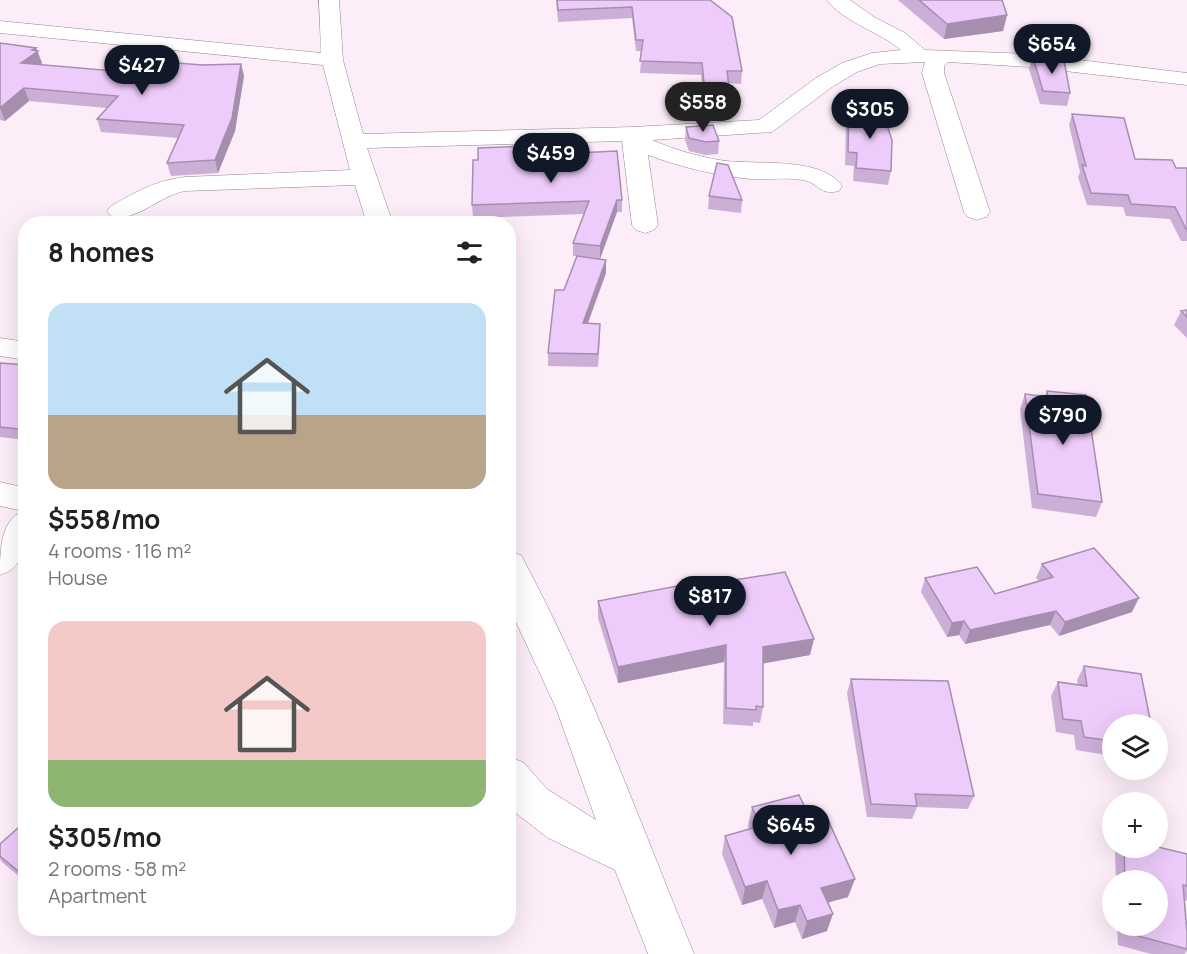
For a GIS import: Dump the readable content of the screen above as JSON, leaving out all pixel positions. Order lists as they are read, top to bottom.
{
  "page": {
    "price": [
      "$654",
      "$427",
      "$558",
      "$305",
      "$459",
      "$790",
      "$817",
      "$645"
    ],
    "heading": "8 homes",
    "list": [
      {
        "name": "$558/mo",
        "note": "4 rooms · 116 m² · House"
      },
      {
        "name": "$305/mo",
        "note": "2 rooms · 58 m² · Apartment"
      }
    ],
    "map_buttons": ["+", "−"]
  }
}
